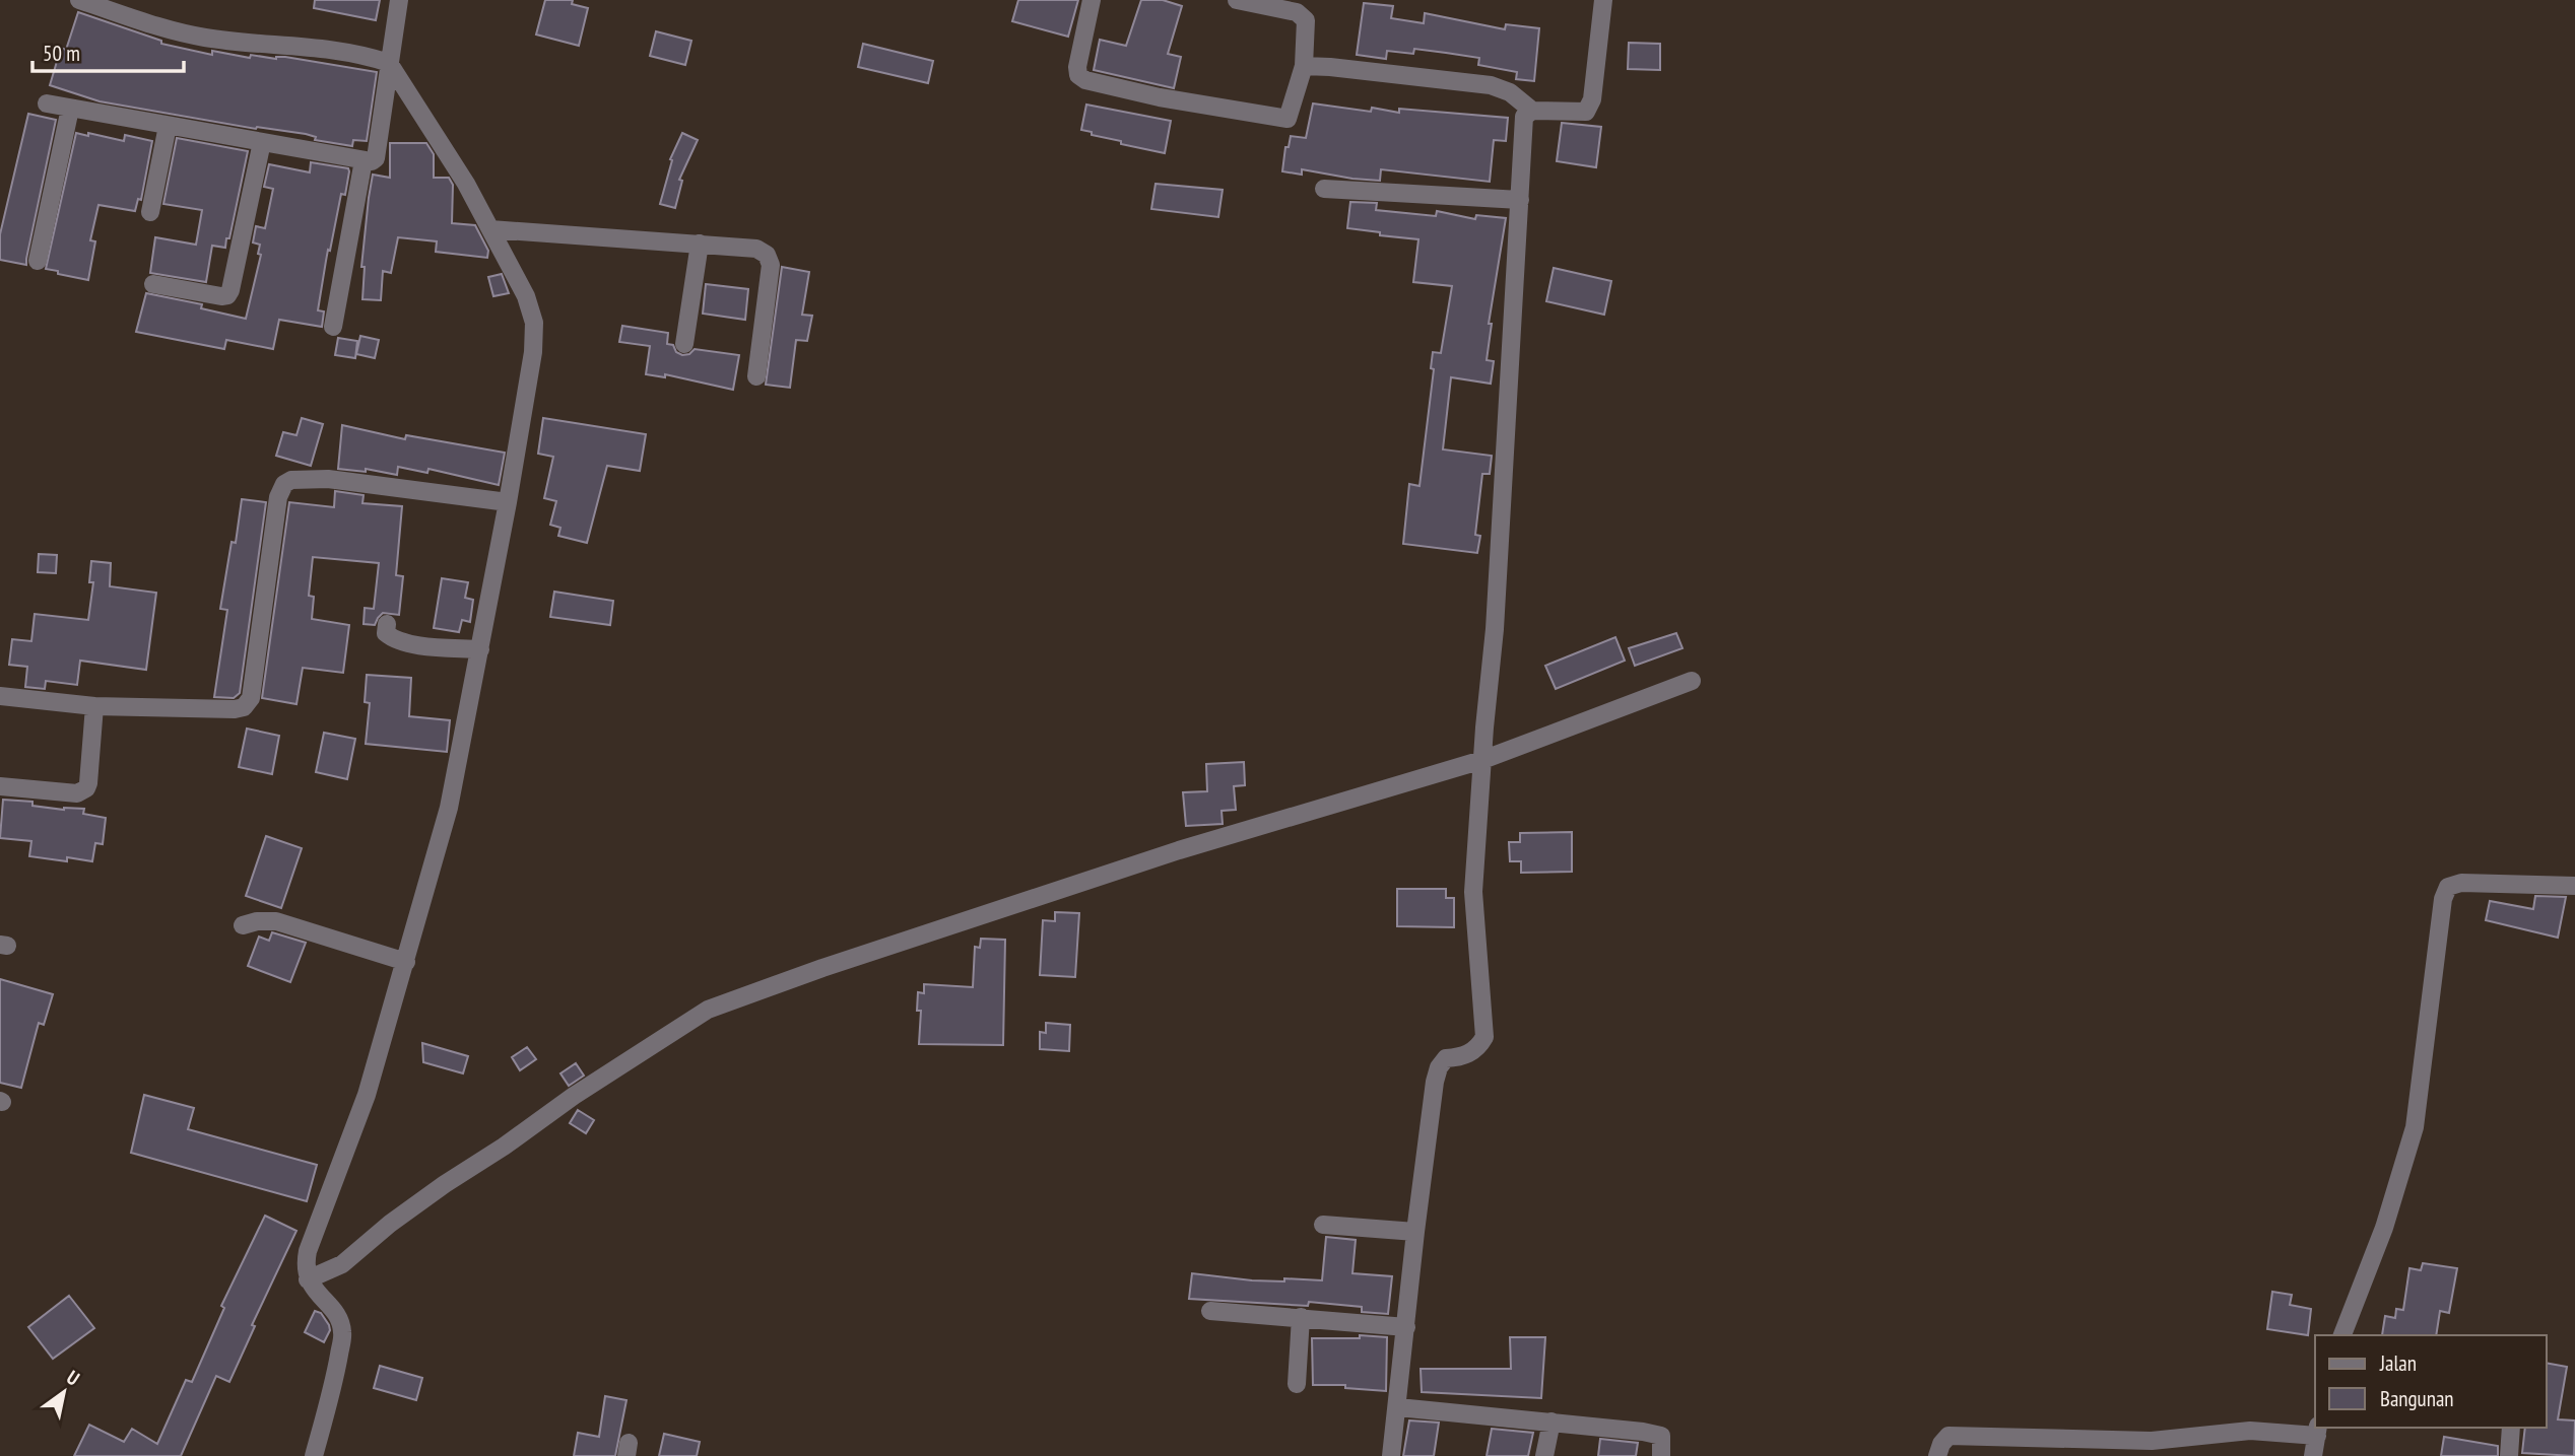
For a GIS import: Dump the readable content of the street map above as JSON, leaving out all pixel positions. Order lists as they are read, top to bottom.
{
  "legend": ["Jalan", "Bangunan"],
  "scale_bar": "50 m",
  "north": "top right"
}
